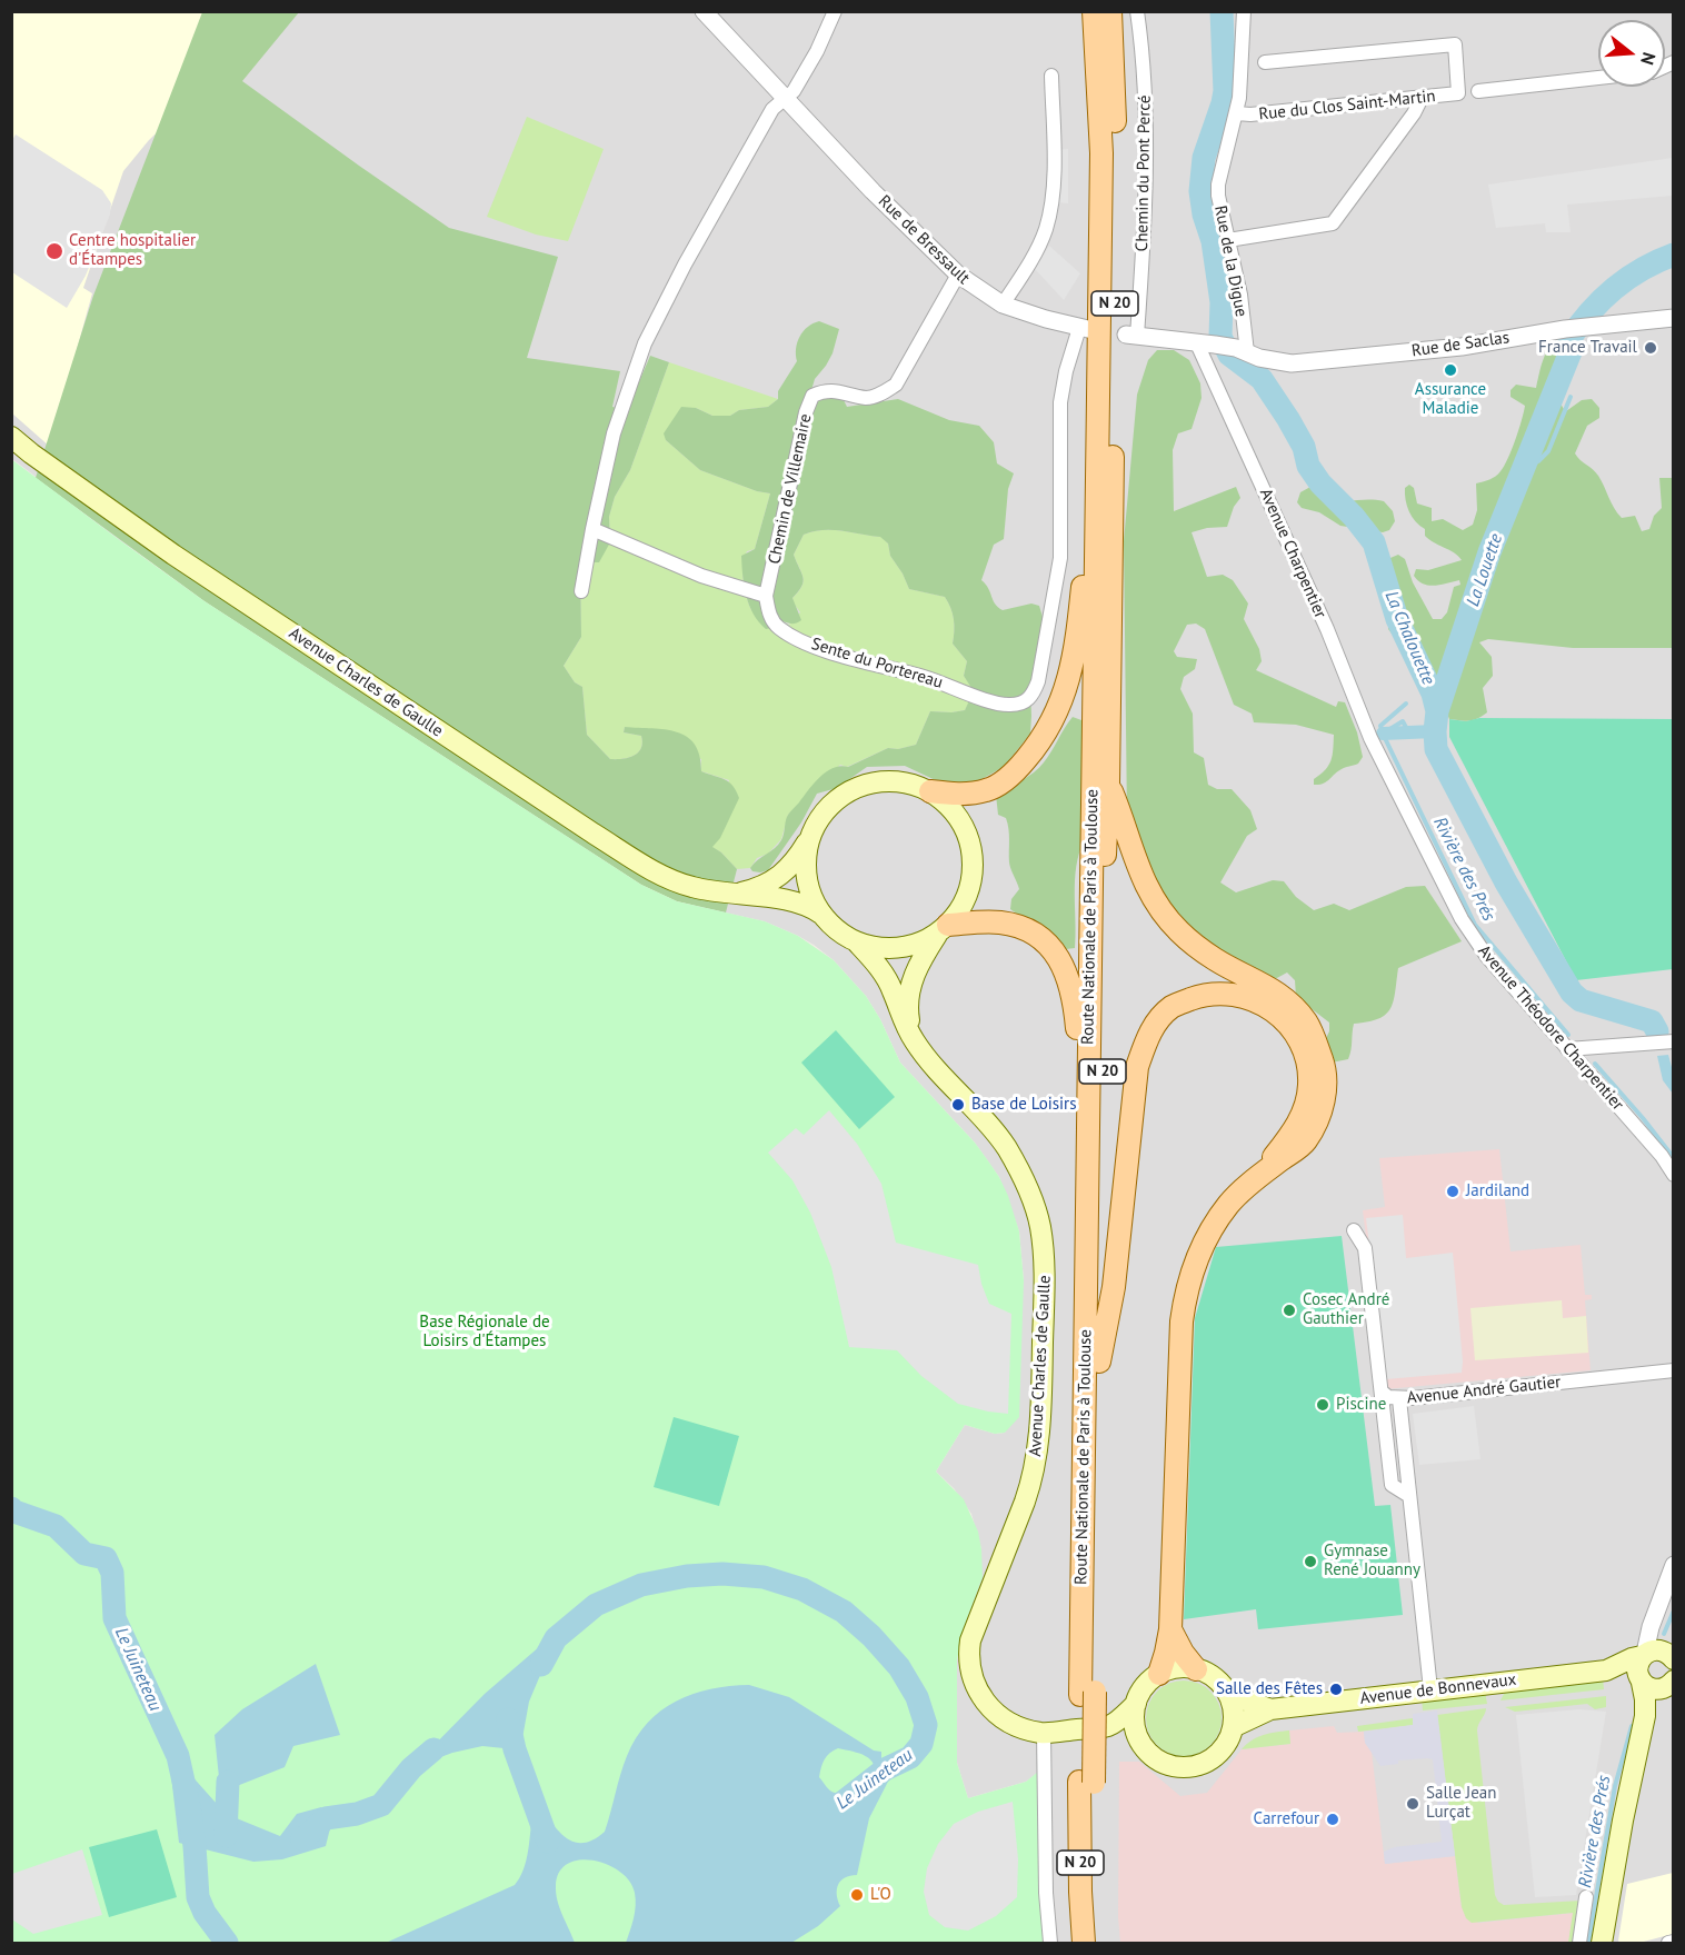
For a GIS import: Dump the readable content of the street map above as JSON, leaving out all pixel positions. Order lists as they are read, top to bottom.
{
  "streets": {
    "main road": [
      "N 20",
      "Avenue Charles de Gaulle",
      "Route Nationale de Paris à Toulouse",
      "Avenue de Bonnevaux"
    ],
    "street": [
      "Rue du Clos Saint-Martin",
      "Chemin du Pont Percé",
      "Rue de Bressault",
      "Rue de la Digue",
      "Rue de Saclas",
      "Chemin de Villemaire",
      "Avenue Charpentier",
      "Sente du Portereau",
      "Avenue Théodore Charpentier",
      "Avenue André Gautier"
    ]
  },
  "crossings": [
    ["Rue du Clos Saint-Martin", "Rue de la Digue"],
    ["Rue de Bressault", "Chemin de Villemaire"],
    ["Rue de Bressault", "Sente du Portereau"],
    ["Rue de la Digue", "Rue de Saclas"],
    ["Chemin de Villemaire", "Sente du Portereau"],
    ["Avenue Charpentier", "Avenue Théodore Charpentier"],
    ["Avenue Charles de Gaulle", "Avenue de Bonnevaux"]
  ],
  "water": [
    "La Louette",
    "La Chalouette",
    "Rivière des Prés",
    "Le Juineteau"
  ],
  "parks": ["Base Régionale de Loisirs d'Étampes"],
  "places": [
    "Centre hospitalier d'Étampes",
    "France Travail",
    "Assurance Maladie",
    "Base de Loisirs",
    "Jardiland",
    "Cosec André Gauthier",
    "Piscine",
    "Gymnase René Jouanny",
    "Salle des Fêtes",
    "Salle Jean Lurçat",
    "Carrefour",
    "L'O"
  ],
  "north": "right"
}
